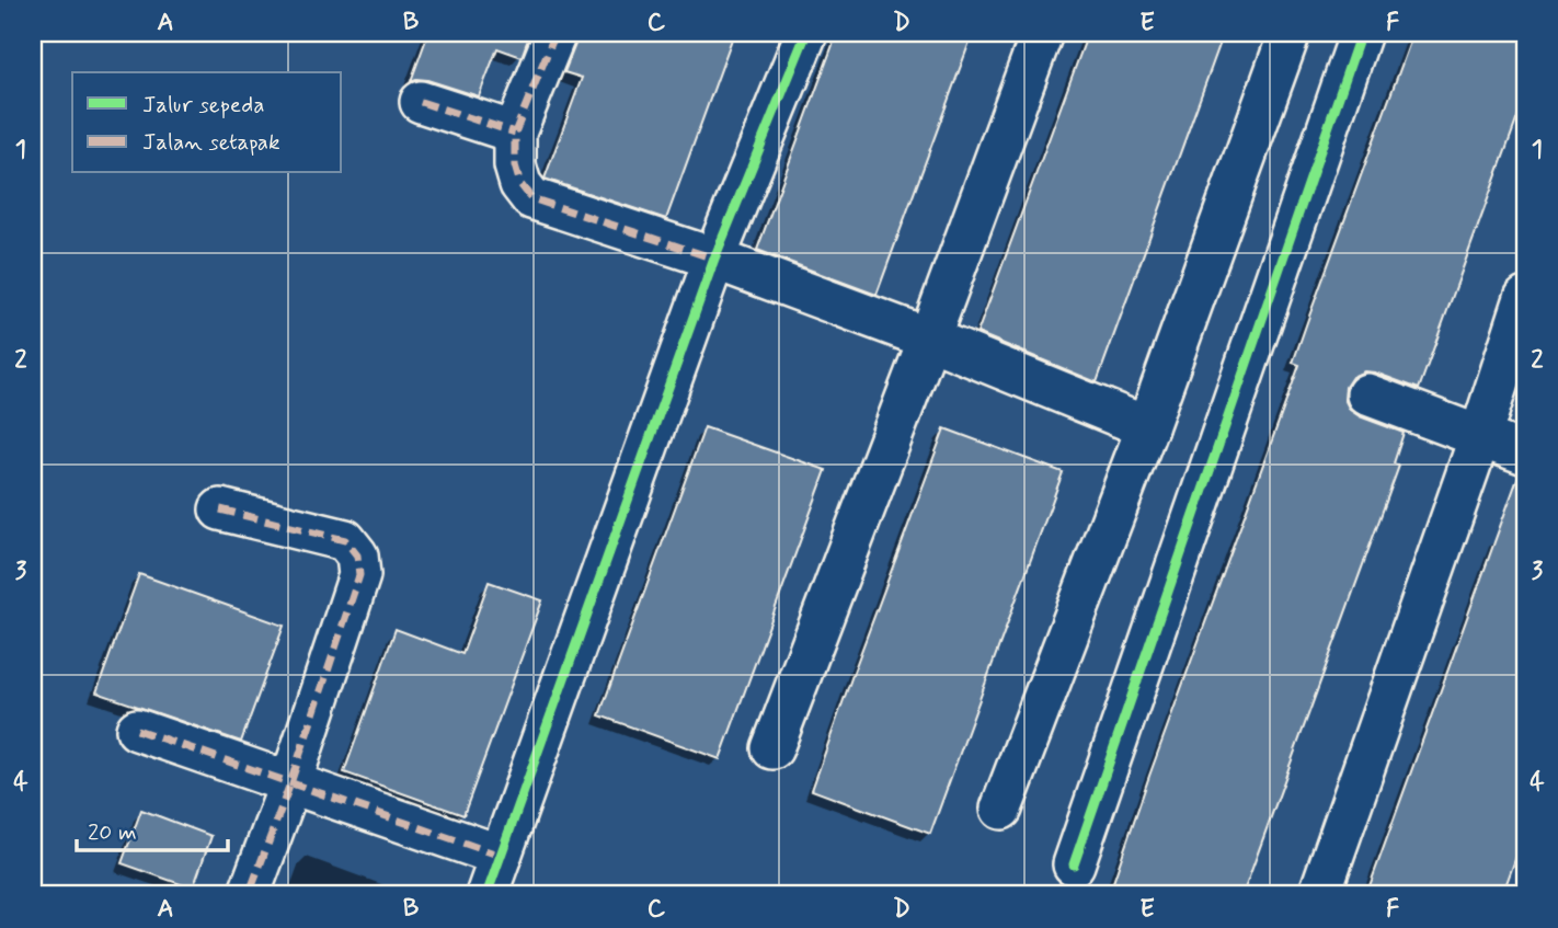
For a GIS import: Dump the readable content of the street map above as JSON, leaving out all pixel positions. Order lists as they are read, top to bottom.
{
  "legend": ["Jalur sepeda", "Jalan setapak"],
  "scale_bar": "20 m",
  "grid": {
    "columns": [
      "A",
      "B",
      "C",
      "D",
      "E",
      "F"
    ],
    "rows": [
      "1",
      "2",
      "3",
      "4"
    ]
  }
}
